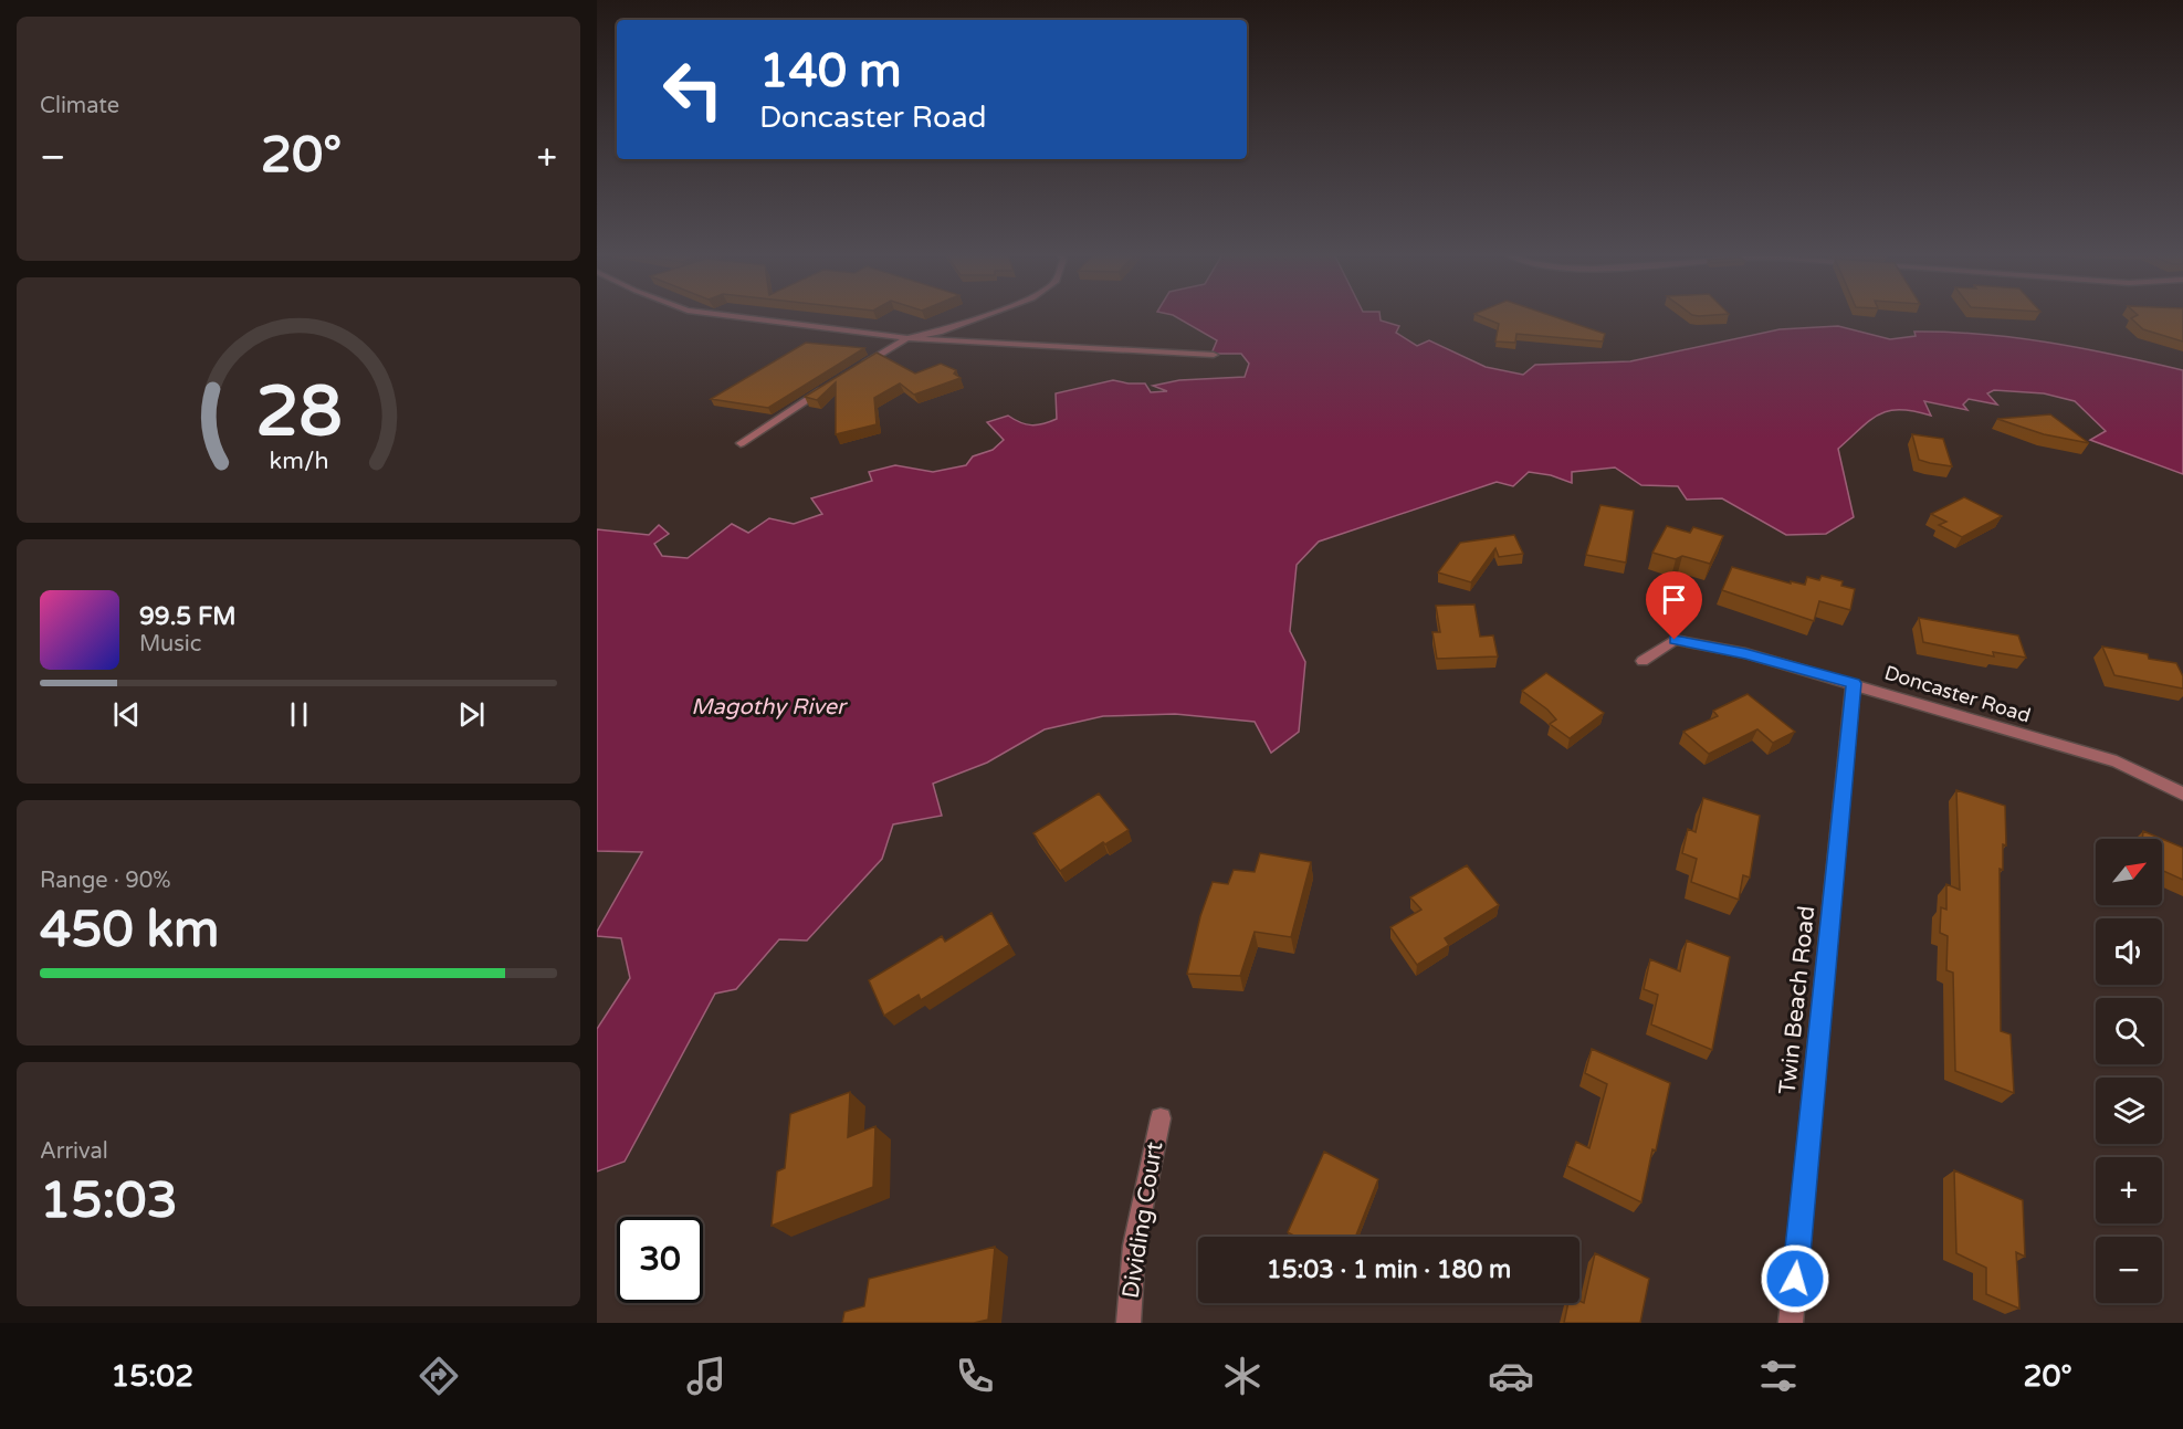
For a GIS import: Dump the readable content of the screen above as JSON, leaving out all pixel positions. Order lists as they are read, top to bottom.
{
  "streets": {
    "street": ["Doncaster Road", "Twin Beach Road", "Dividing Court"]
  },
  "crossings": [
    ["Doncaster Road", "Twin Beach Road"]
  ],
  "water": ["Magothy River"],
  "north": "top right",
  "page": {
    "tile": [
      "Climate",
      ["Range · 90%", "450 km"],
      ["Arrival", "15:03"]
    ],
    "turn": ["140 m", "Doncaster Road"],
    "heat": ["−", "20°", "+"],
    "song": ["99.5 FM", "Music"],
    "map_buttons": ["+", "−"],
    "limit": "30",
    "trip": "15:03 · 1 min · 180 m",
    "tabs": ["15:02", "20°"],
    "gauge": ["28", "km/h"]
  }
}
